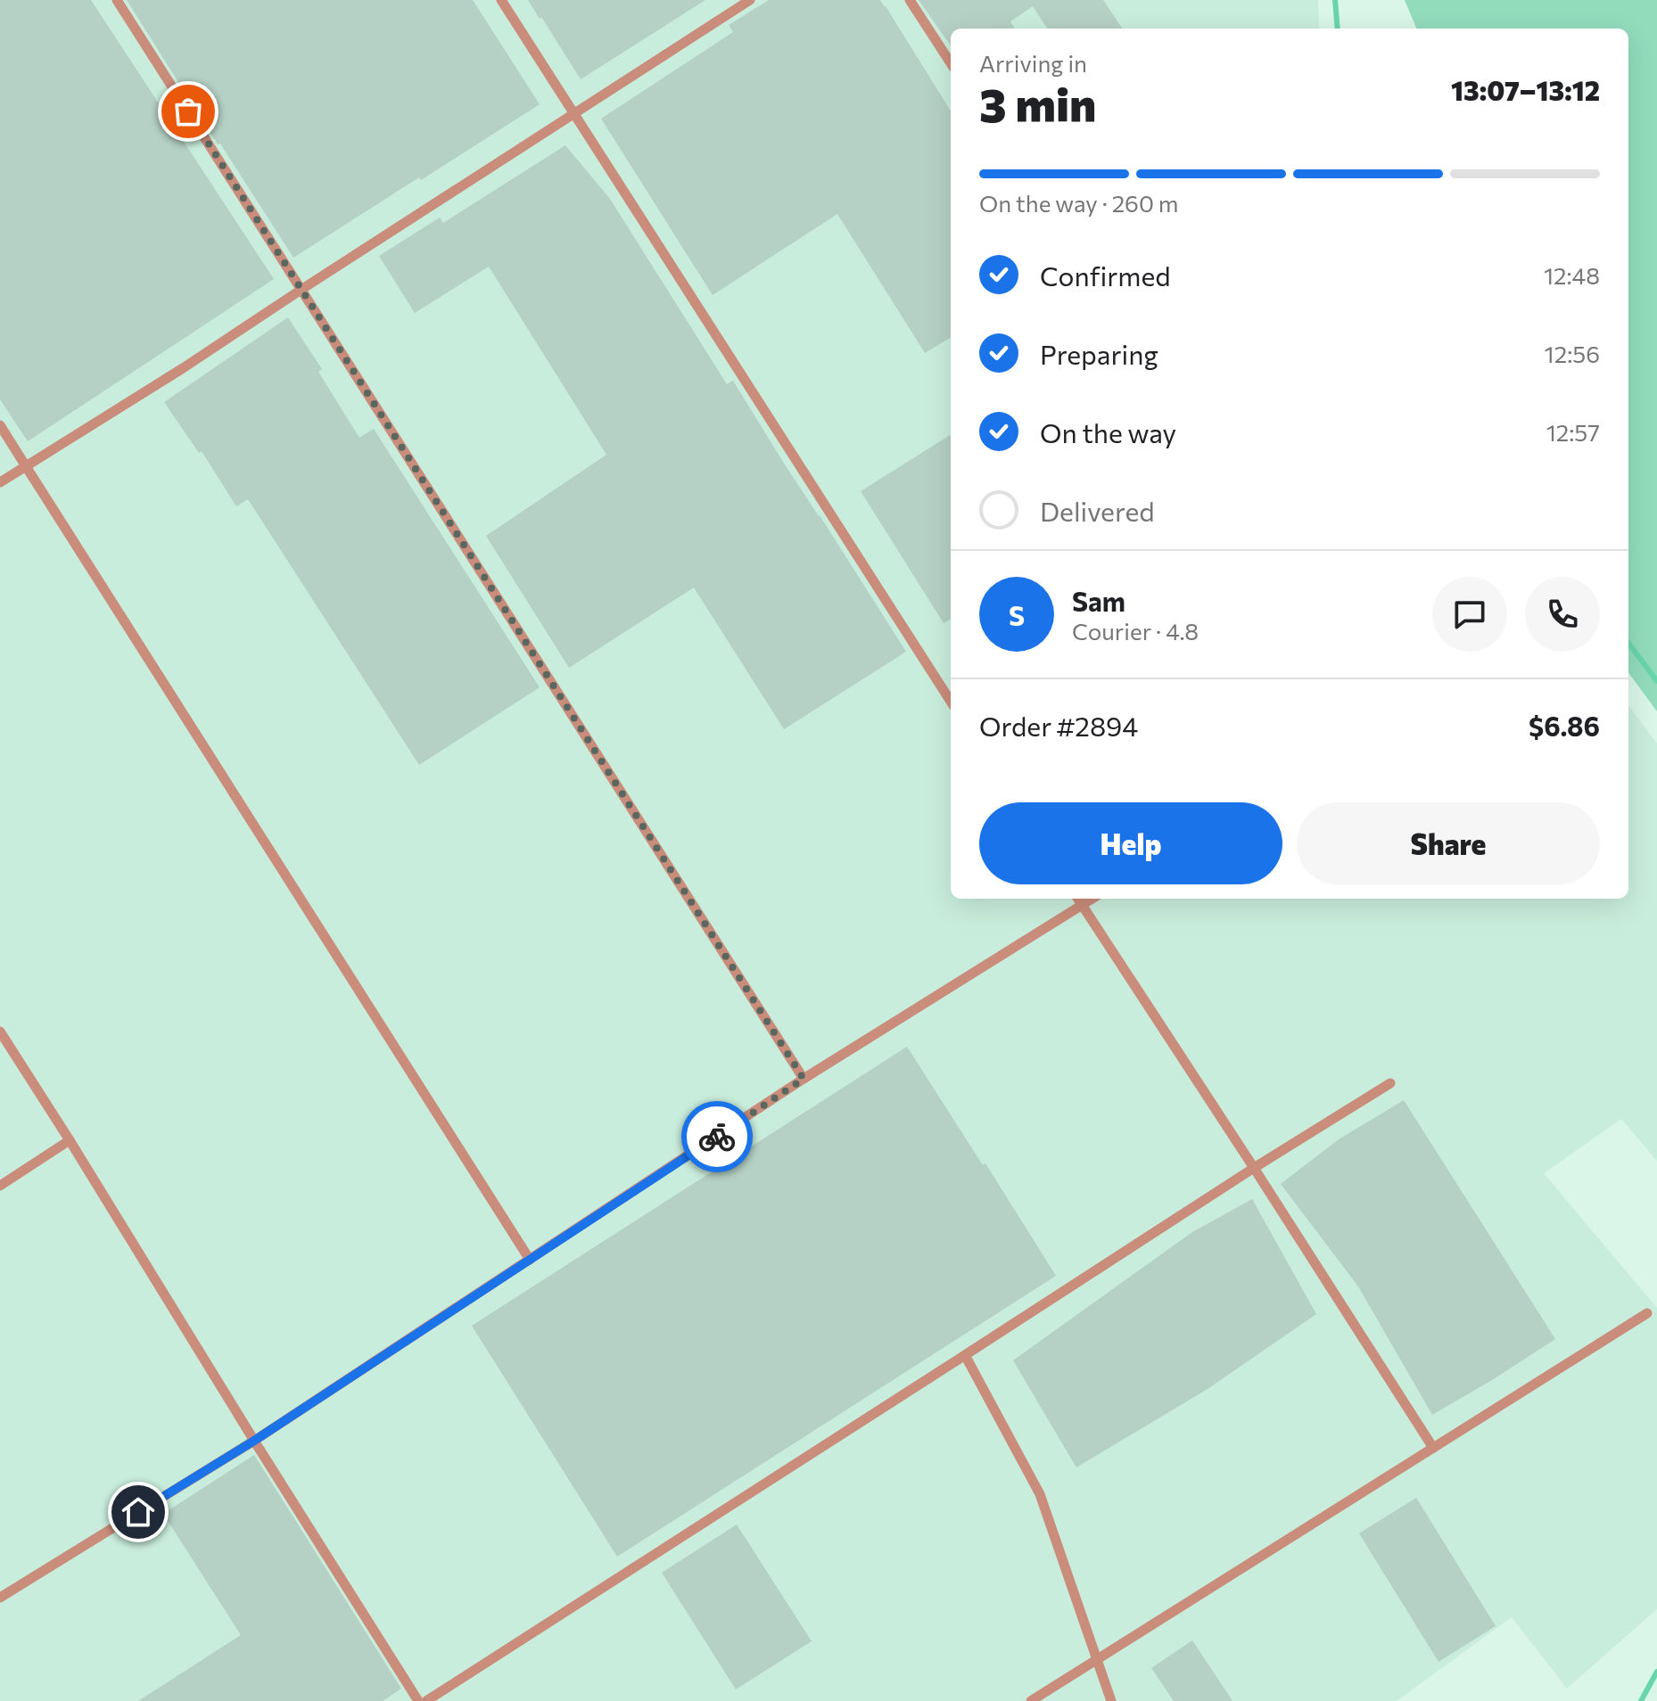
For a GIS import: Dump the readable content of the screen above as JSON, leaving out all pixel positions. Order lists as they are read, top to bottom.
{
  "page": {
    "heading": ["3 min", "Arriving in", "13:07–13:12"],
    "panel": [
      "Sam",
      "Courier · 4.8",
      "Order #2894",
      "$6.86"
    ],
    "bar": "On the way · 260 m",
    "list": [
      ["Confirmed", "12:48"],
      ["Preparing", "12:56"],
      ["On the way", "12:57"],
      "Delivered"
    ],
    "round": "S",
    "buttons": ["Help", "Share"]
  }
}
